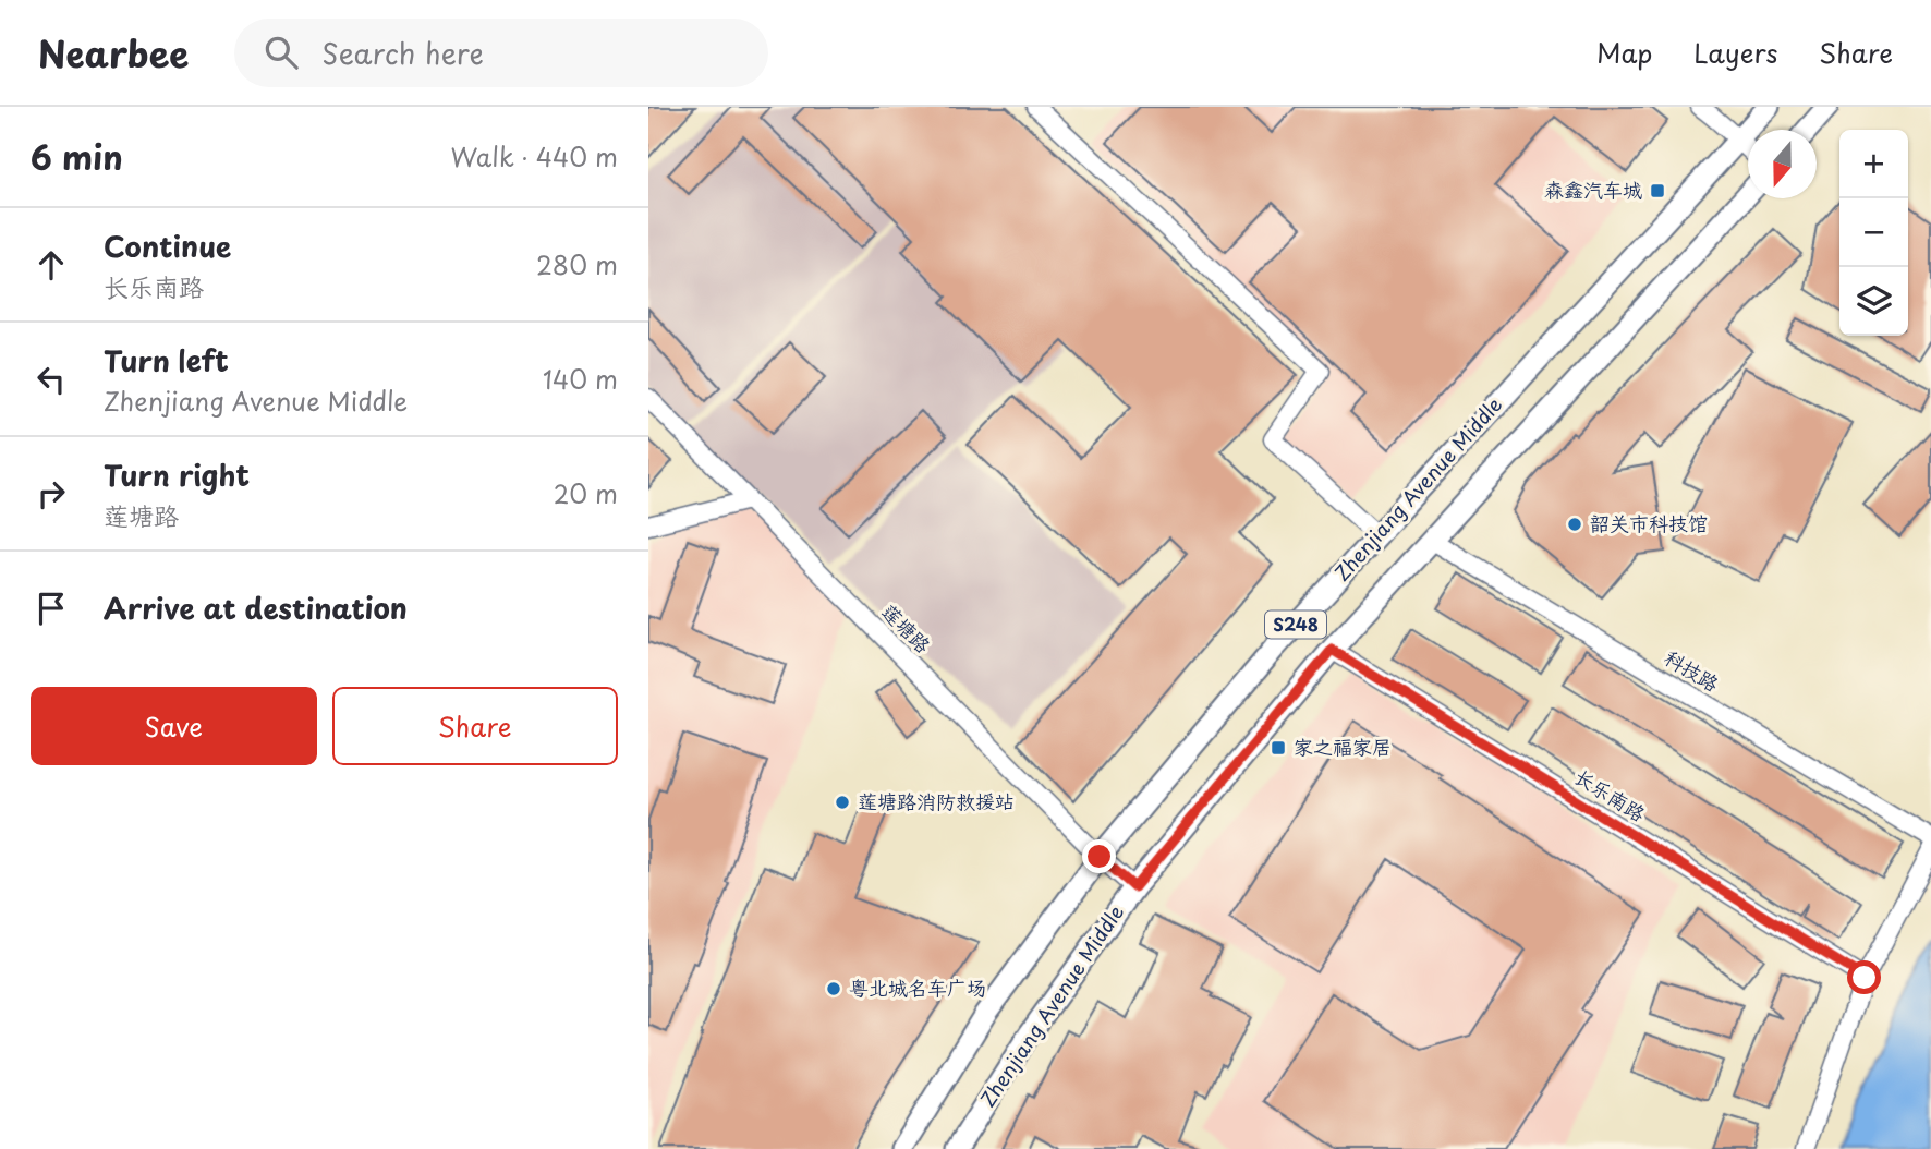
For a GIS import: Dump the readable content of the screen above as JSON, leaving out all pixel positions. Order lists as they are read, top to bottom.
{
  "streets": {
    "main road": ["Zhenjiang Avenue Middle", "S248"],
    "street": ["莲塘路", "科技路", "长乐南路"]
  },
  "crossings": [
    ["Zhenjiang Avenue Middle", "莲塘路"],
    ["Zhenjiang Avenue Middle", "科技路"],
    ["Zhenjiang Avenue Middle", "长乐南路"]
  ],
  "places": {
    "transit": ["森鑫汽车城", "家之福家居"],
    "other": ["韶关市科技馆", "莲塘路消防救援站", "粤北城名车广场"]
  },
  "north": "bottom",
  "page": {
    "header": "Nearbee",
    "search": "Search here",
    "nav": ["Map", "Layers", "Share"],
    "heading": ["6 min", "Walk · 440 m"],
    "map_buttons": ["+", "−"],
    "list": [
      ["Continue", "长乐南路", "280 m"],
      ["Turn left", "Zhenjiang Avenue Middle", "140 m"],
      ["Turn right", "莲塘路", "20 m"],
      "Arrive at destination"
    ],
    "buttons": ["Save", "Share"]
  }
}
